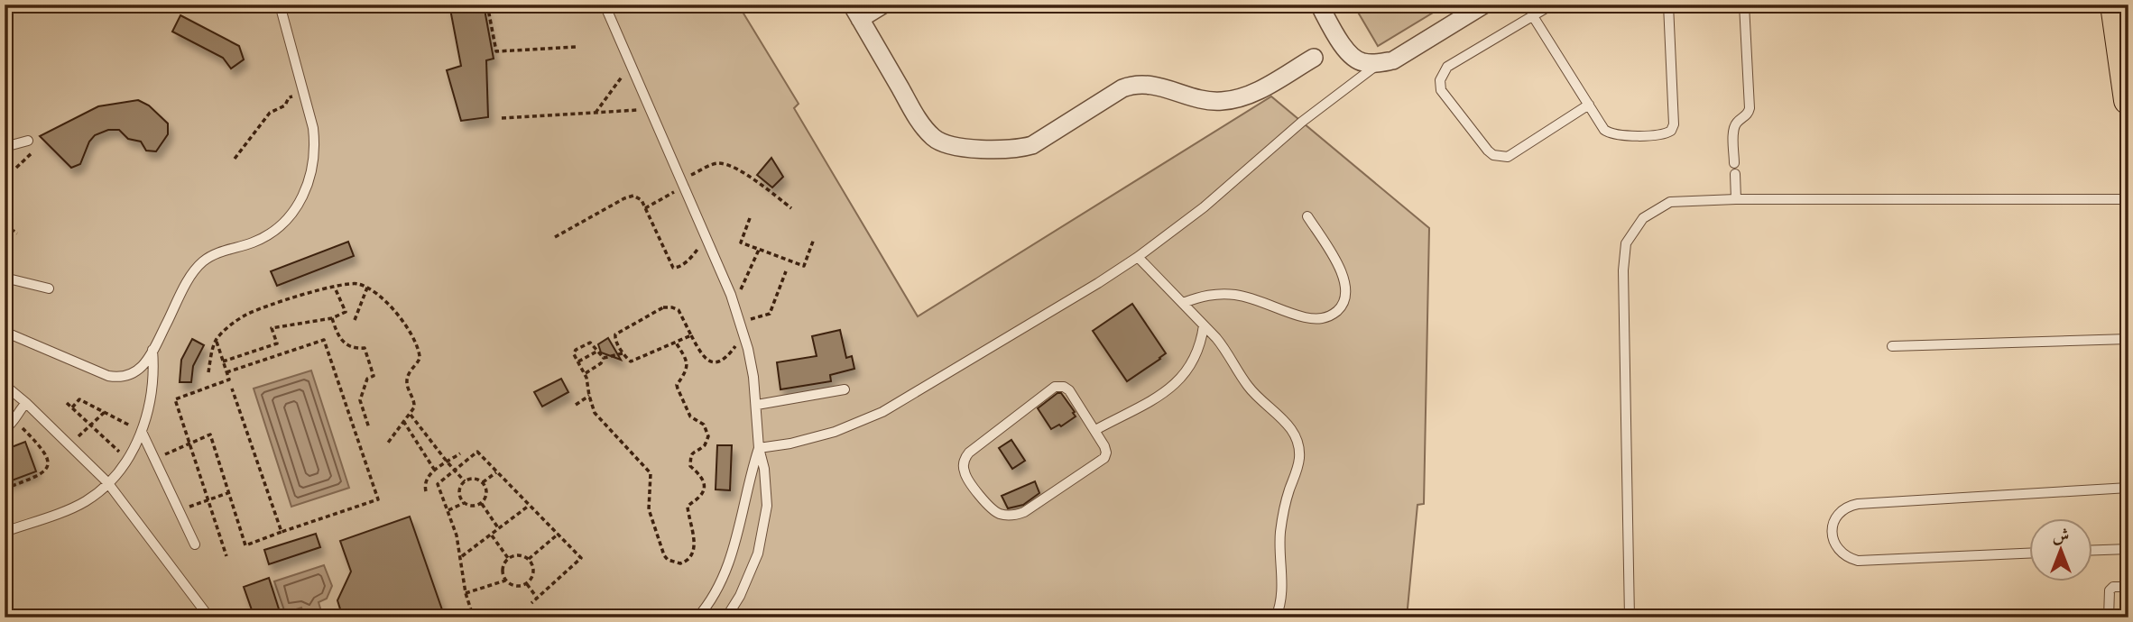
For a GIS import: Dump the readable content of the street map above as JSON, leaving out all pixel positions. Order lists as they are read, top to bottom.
{
  "north": "top"
}
